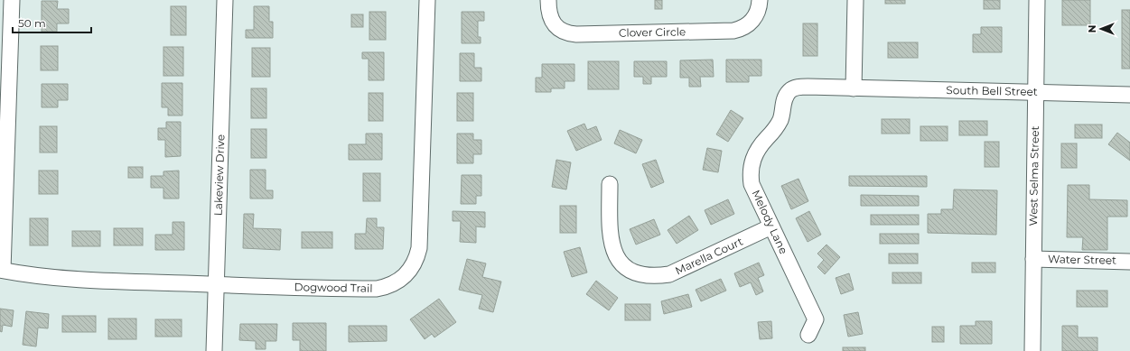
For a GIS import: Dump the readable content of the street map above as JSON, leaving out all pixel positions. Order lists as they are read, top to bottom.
{
  "streets": {
    "street": [
      "Clover Circle",
      "South Bell Street",
      "Lakeview Drive",
      "West Selma Street",
      "Melody Lane",
      "Marella Court",
      "Water Street",
      "Dogwood Trail"
    ]
  },
  "crossings": [
    ["South Bell Street", "West Selma Street"],
    ["South Bell Street", "Melody Lane"],
    ["Lakeview Drive", "Dogwood Trail"],
    ["West Selma Street", "Water Street"],
    ["Melody Lane", "Marella Court"]
  ],
  "scale_bar": "50 m",
  "north": "left"
}
